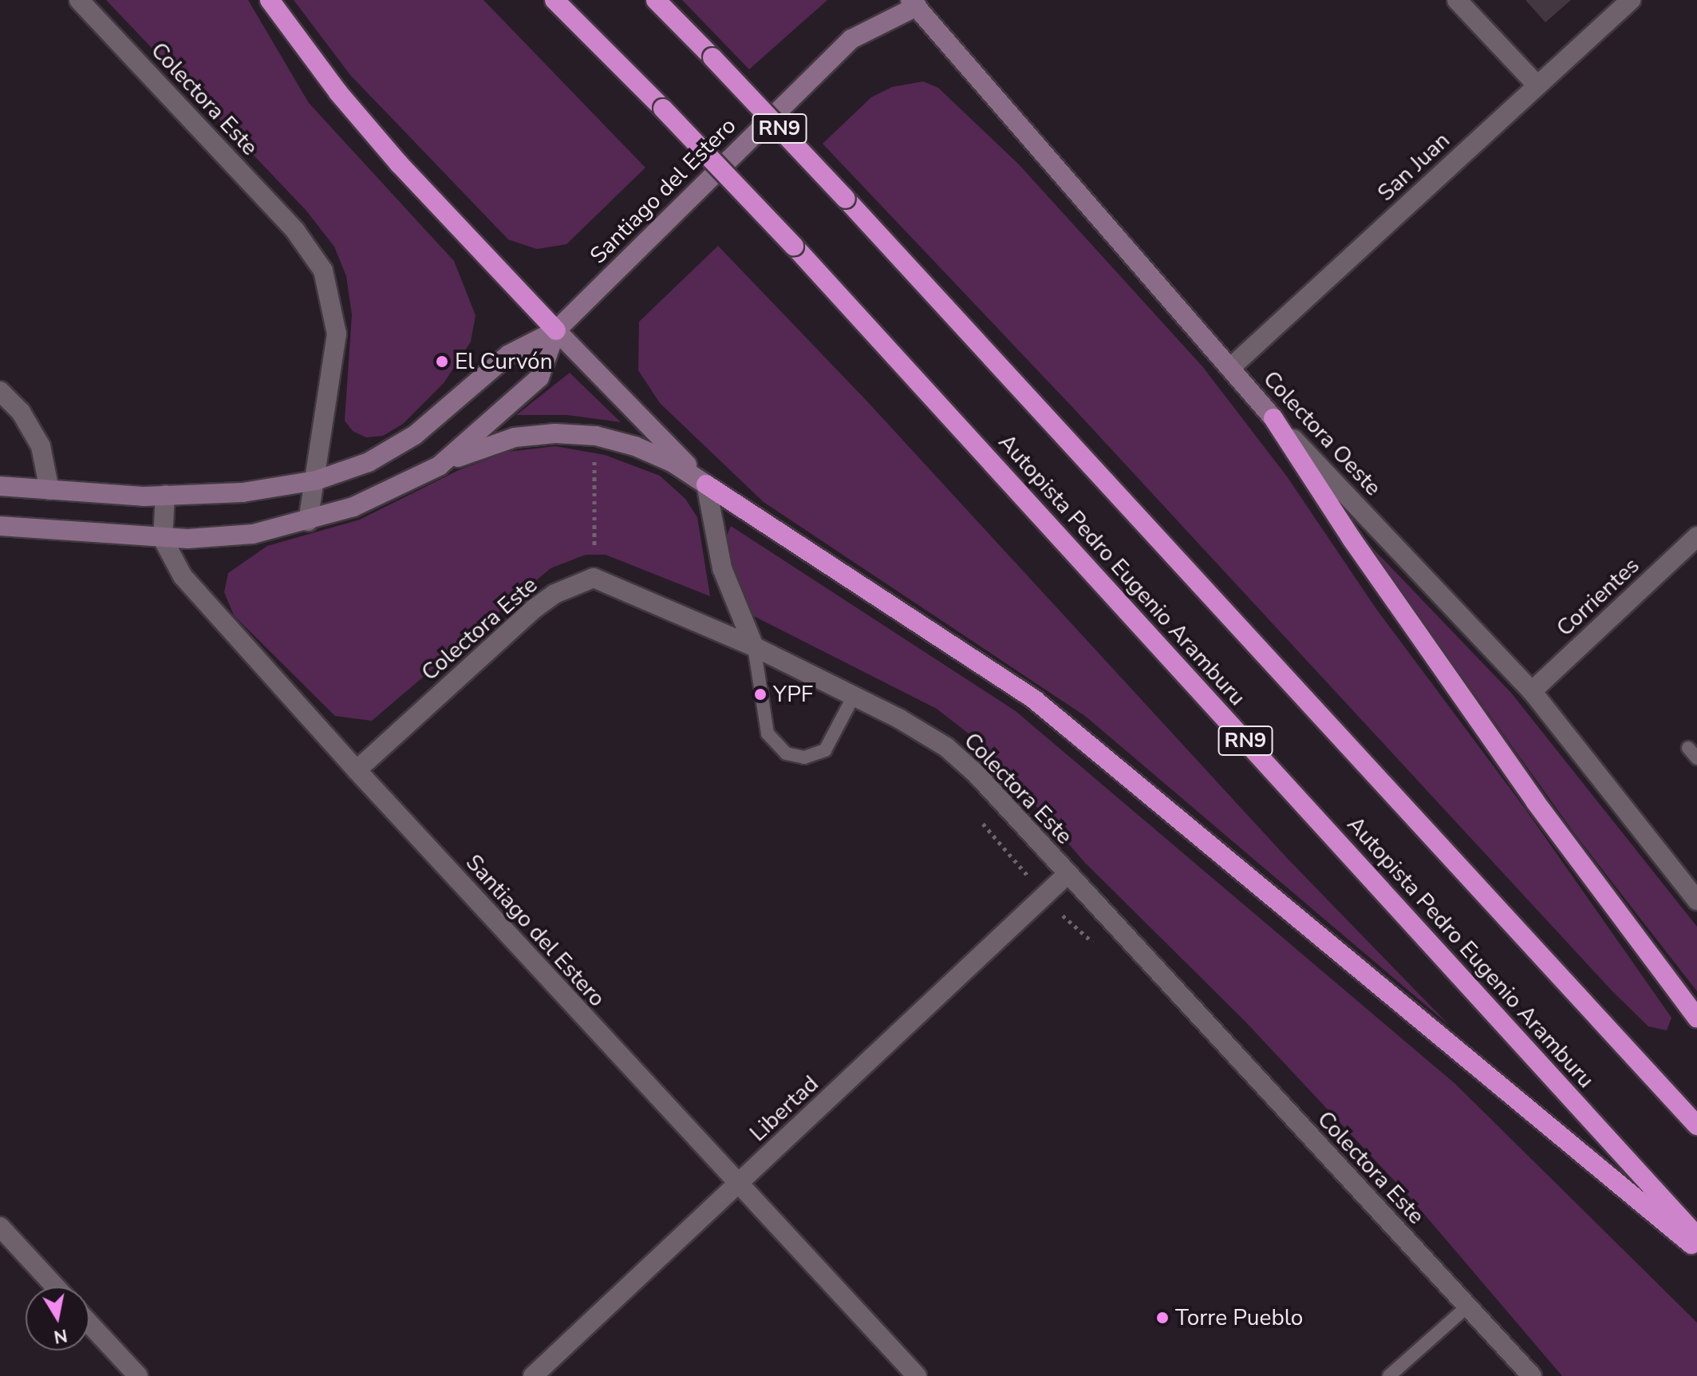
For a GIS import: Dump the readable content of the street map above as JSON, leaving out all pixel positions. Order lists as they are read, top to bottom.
{
  "streets": {
    "highway": ["RN9", "Autopista Pedro Eugenio Aramburu"],
    "main road": ["Santiago del Estero", "Colectora Oeste"],
    "street": [
      "Colectora Este",
      "San Juan",
      "Corrientes",
      "Libertad"
    ]
  },
  "crossings": [
    ["Colectora Este", "Santiago del Estero"],
    ["Colectora Este", "Libertad"],
    ["San Juan", "Colectora Oeste"],
    ["Santiago del Estero", "Colectora Oeste"],
    ["Santiago del Estero", "Libertad"],
    ["Colectora Oeste", "Corrientes"]
  ],
  "places": ["El Curvón", "YPF", "Torre Pueblo"],
  "north": "bottom"
}
